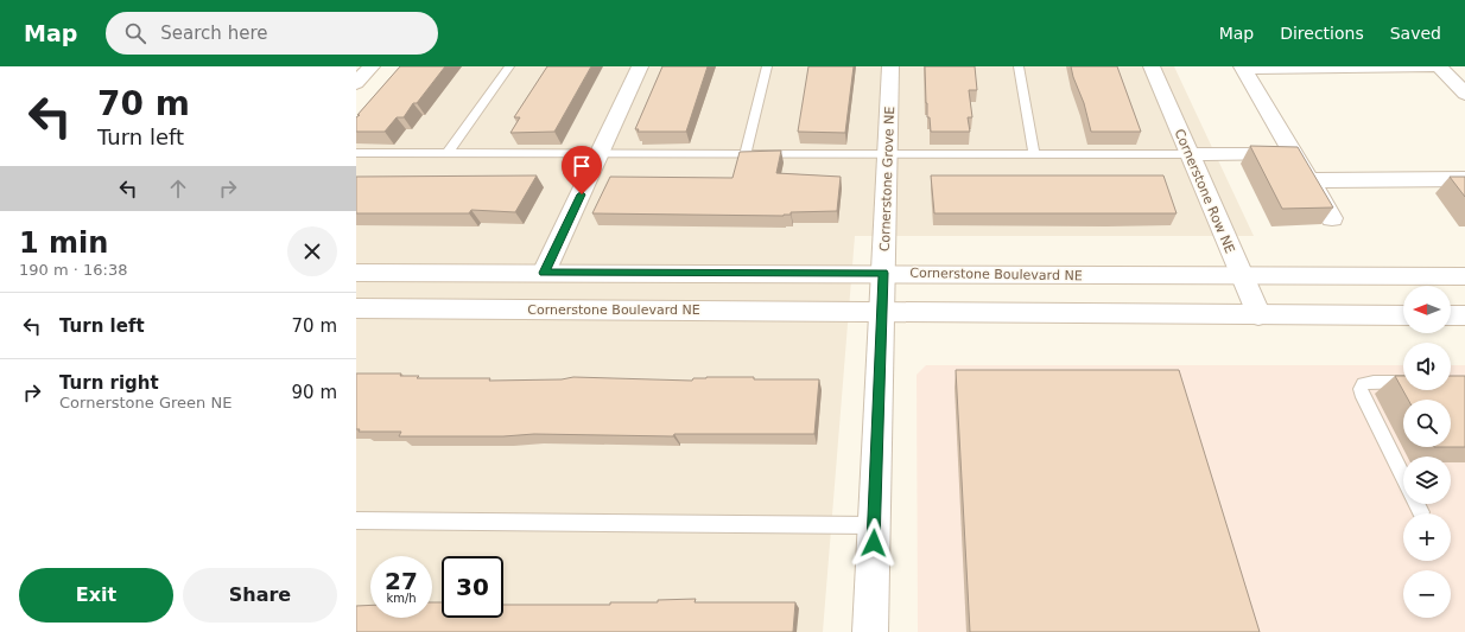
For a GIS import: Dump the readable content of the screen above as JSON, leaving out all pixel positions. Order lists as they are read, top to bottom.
{
  "streets": {
    "street": ["Cornerstone Grove NE", "Cornerstone Row NE", "Cornerstone Boulevard NE"]
  },
  "crossings": [
    ["Cornerstone Grove NE", "Cornerstone Boulevard NE"],
    ["Cornerstone Row NE", "Cornerstone Boulevard NE"]
  ],
  "north": "left",
  "page": {
    "header": "Map",
    "search": "Search here",
    "nav": ["Map", "Directions", "Saved"],
    "turn": ["70 m", "Turn left"],
    "heading": ["1 min", "190 m · 16:38"],
    "map_buttons": ["+", "−"],
    "list": [
      {
        "name": "Turn left",
        "value": "70 m"
      },
      {
        "name": "Turn right",
        "note": "Cornerstone Green NE",
        "value": "90 m"
      }
    ],
    "speed": "27 km/h",
    "limit": "30",
    "buttons": ["Exit", "Share"]
  }
}
